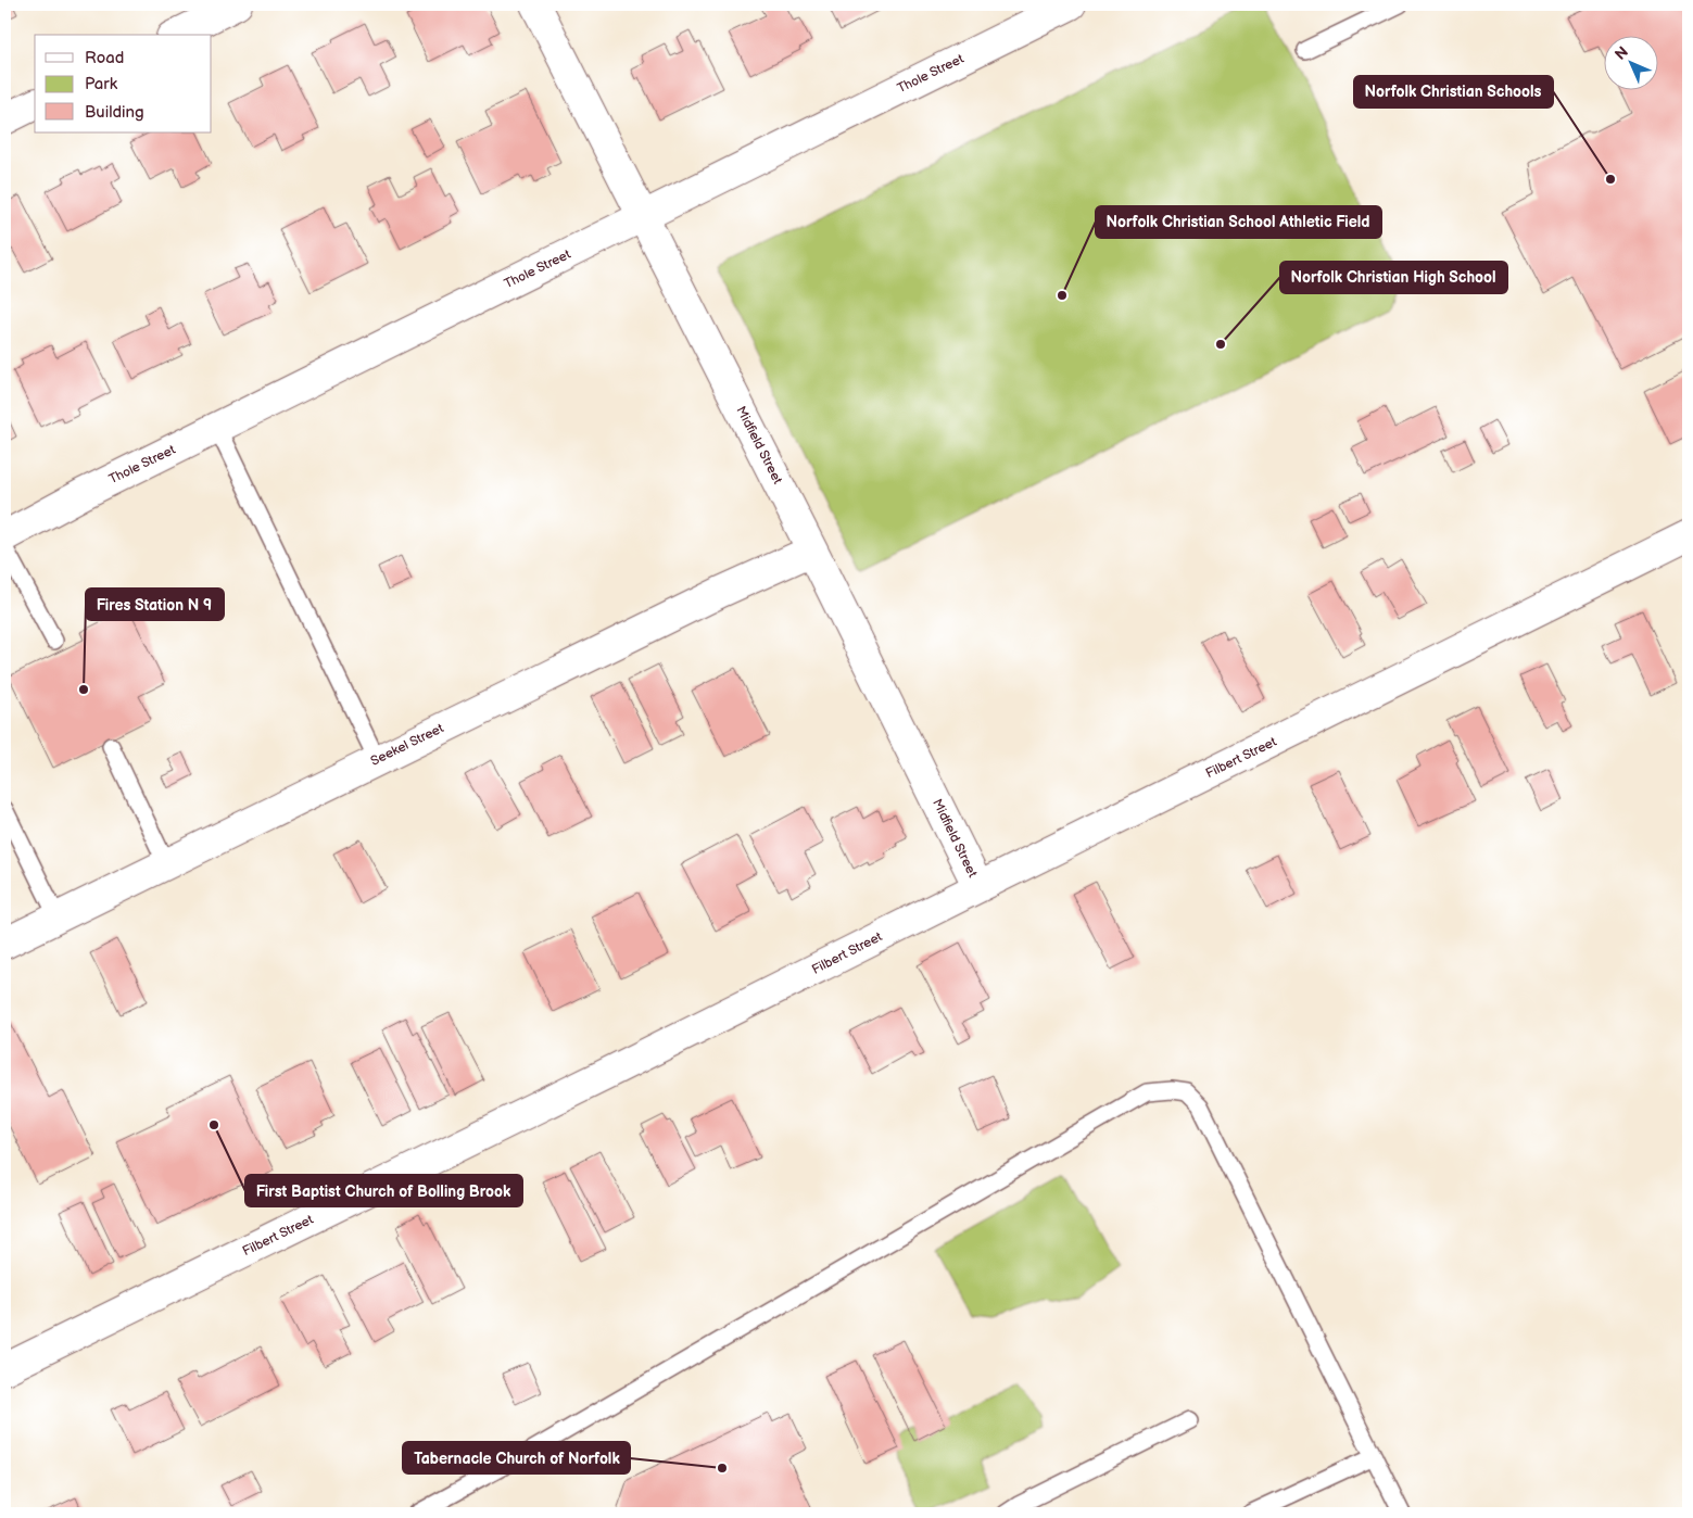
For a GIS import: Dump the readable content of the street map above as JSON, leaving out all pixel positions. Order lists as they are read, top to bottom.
{
  "streets": {
    "street": [
      "Thole Street",
      "Midfield Street",
      "Seekel Street",
      "Filbert Street"
    ]
  },
  "crossings": [
    ["Thole Street", "Midfield Street"],
    ["Midfield Street", "Seekel Street"],
    ["Midfield Street", "Filbert Street"]
  ],
  "places": [
    "Norfolk Christian Schools",
    "Norfolk Christian School Athletic Field",
    "Norfolk Christian High School",
    "Fires Station N 9",
    "First Baptist Church of Bolling Brook",
    "Tabernacle Church of Norfolk"
  ],
  "legend": ["Road", "Park", "Building"],
  "north": "top left"
}
